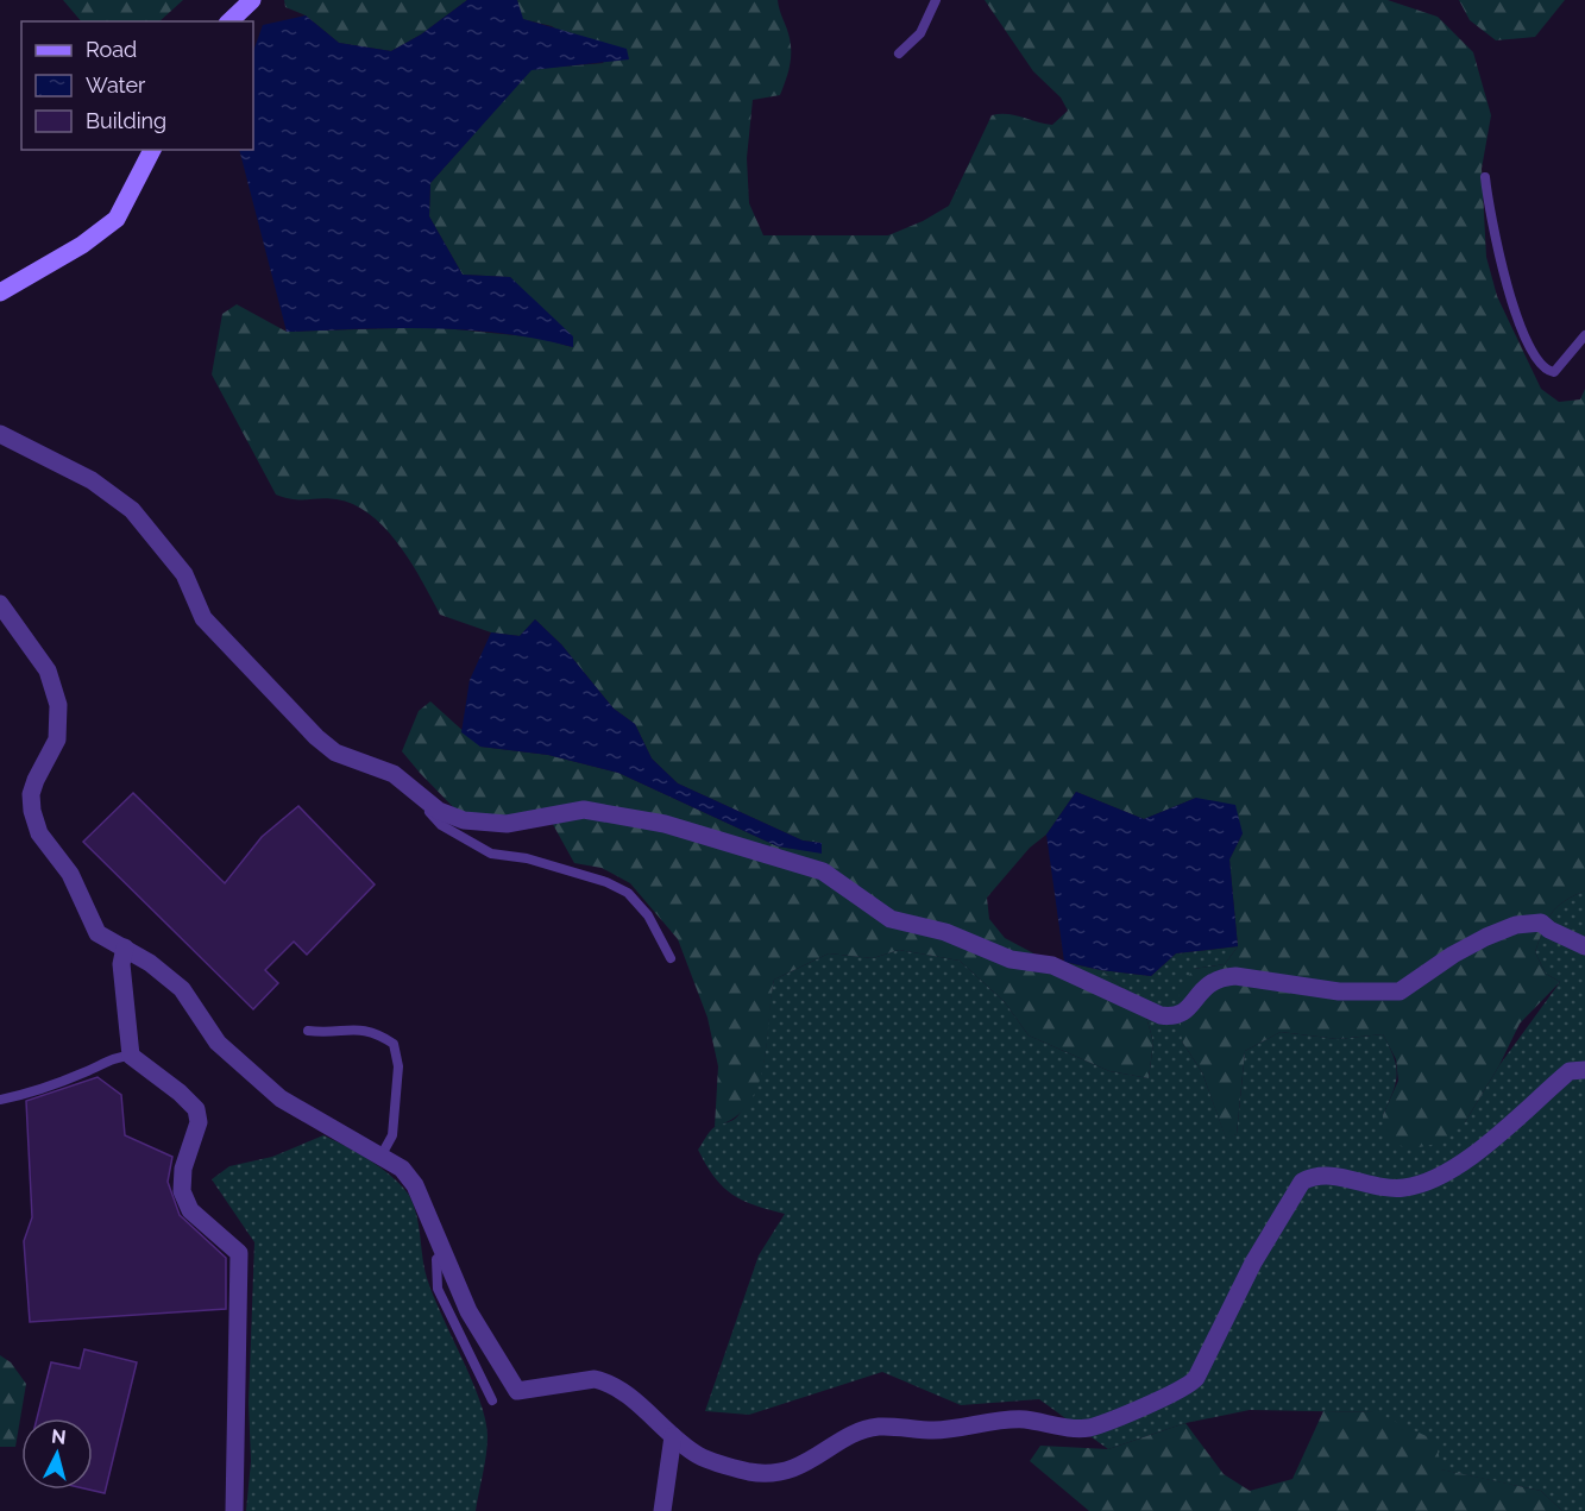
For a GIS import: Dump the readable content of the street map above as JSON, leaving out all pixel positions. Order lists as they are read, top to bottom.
{
  "legend": ["Road", "Water", "Building"],
  "north": "top"
}
